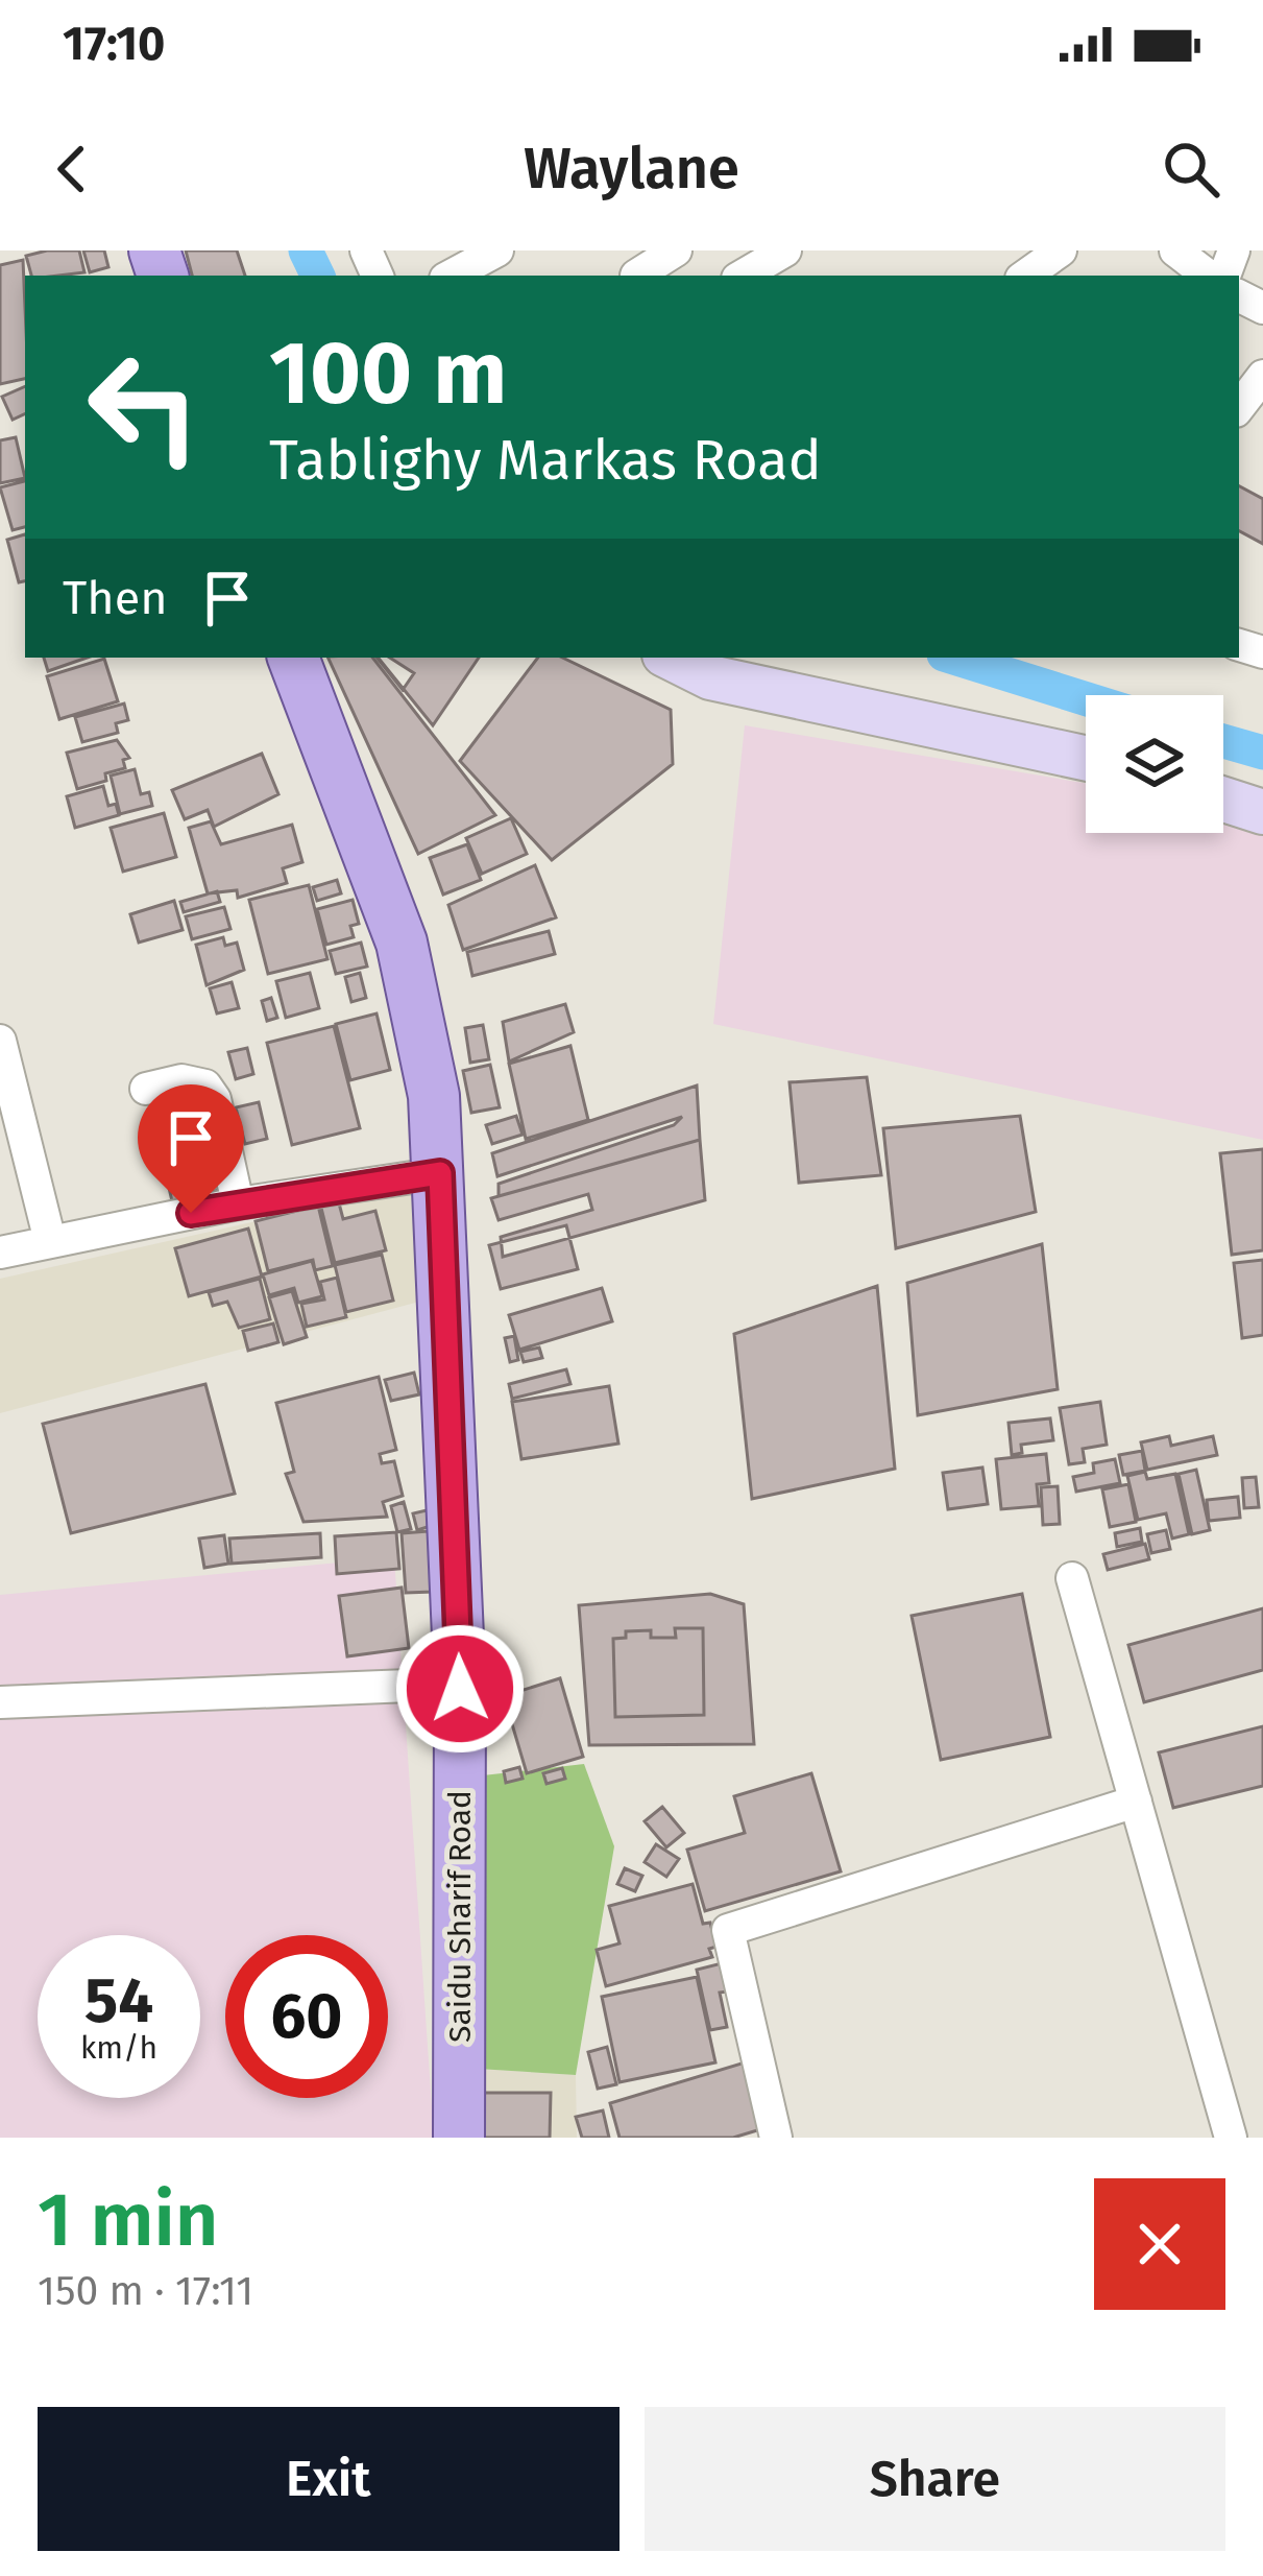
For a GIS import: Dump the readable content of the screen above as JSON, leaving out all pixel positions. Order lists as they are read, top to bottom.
{
  "streets": {
    "main road": ["Saidu Sharif Road"]
  },
  "page": {
    "status": "17:10",
    "header": "Waylane",
    "turn": ["100 m", "Tablighy Markas Road"],
    "then": "Then",
    "speed": "54 km/h",
    "limit": "60",
    "heading": ["1 min", "150 m · 17:11"],
    "buttons": ["Exit", "Share"]
  }
}
